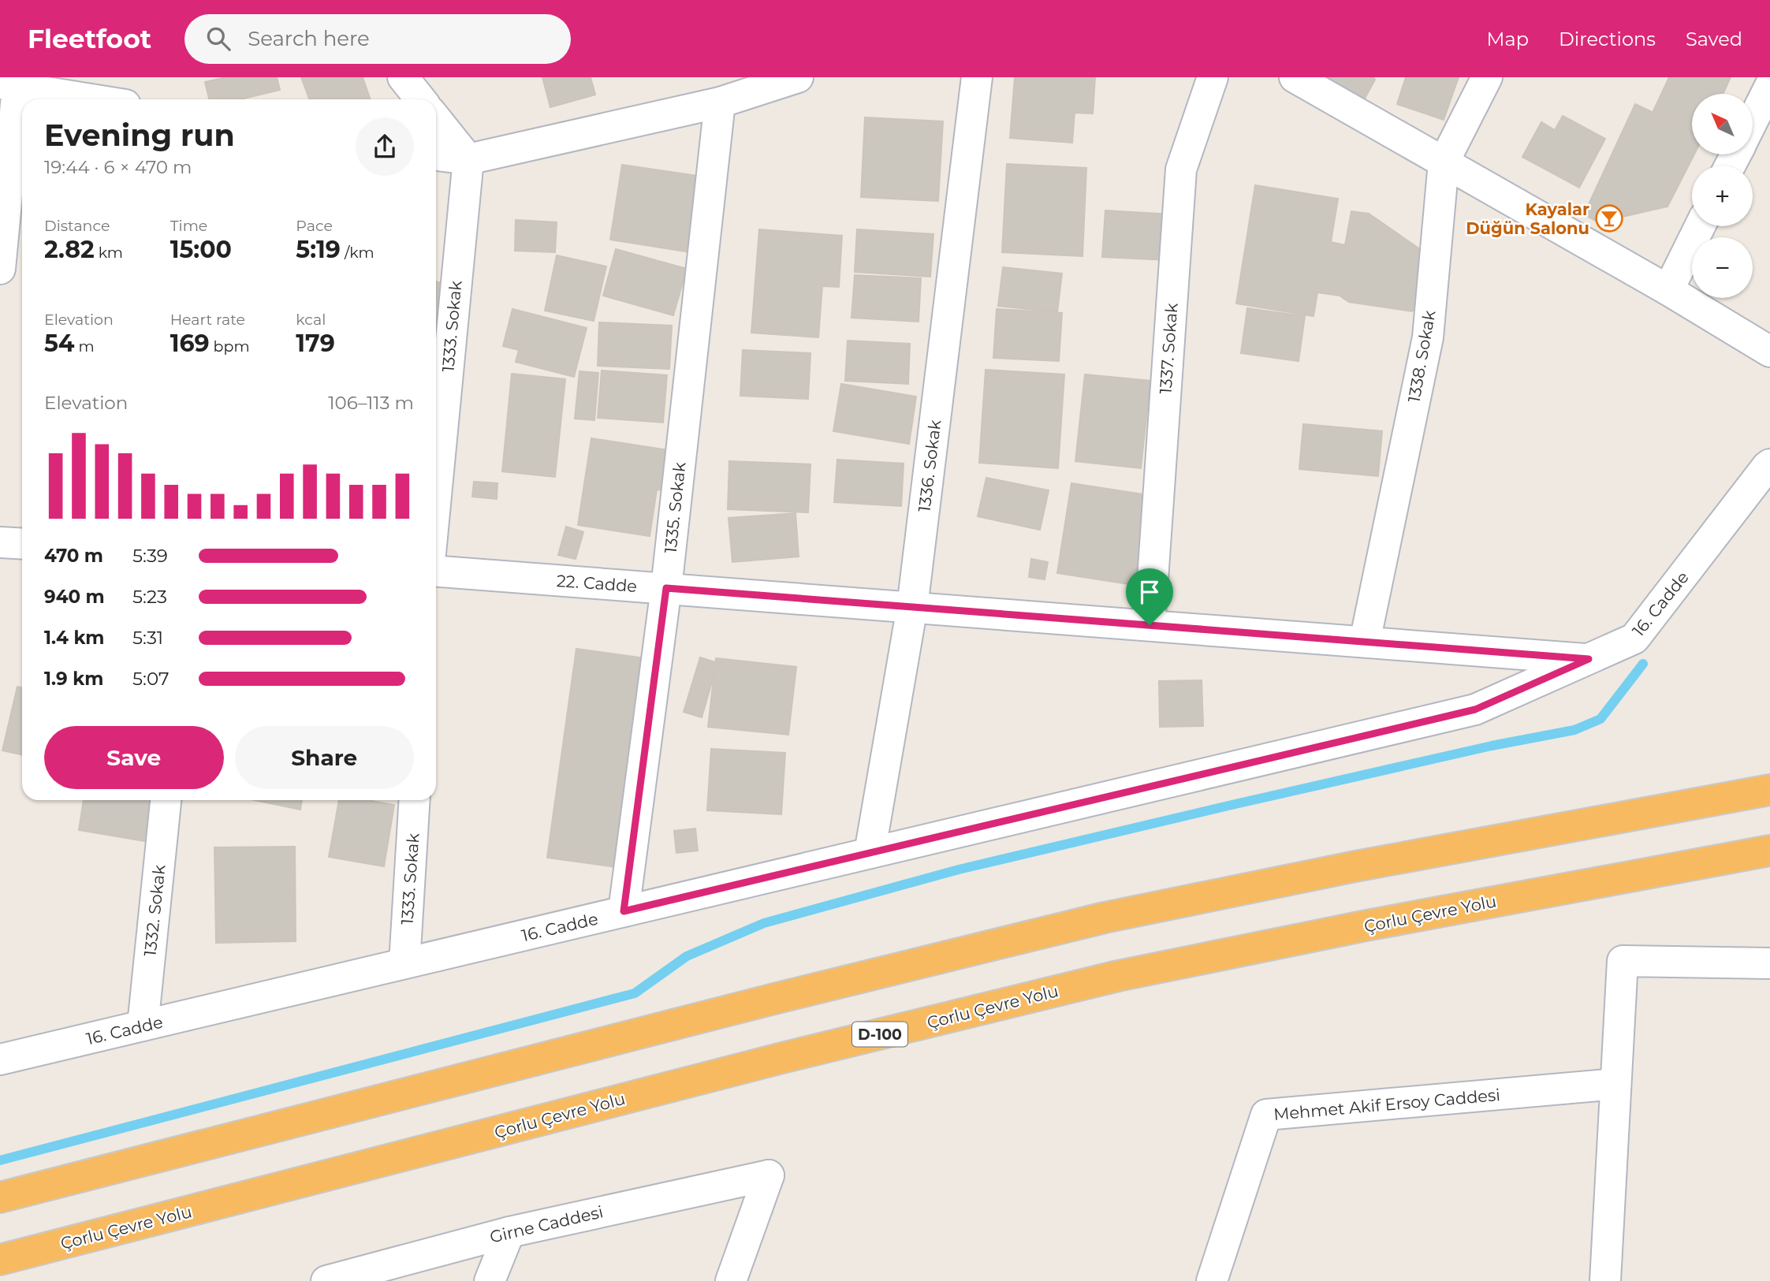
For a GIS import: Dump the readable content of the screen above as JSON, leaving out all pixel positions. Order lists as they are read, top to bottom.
{
  "streets": {
    "highway": ["Çorlu Çevre Yolu", "D-100"],
    "street": [
      "1333. Sokak",
      "1337. Sokak",
      "1338. Sokak",
      "1336. Sokak",
      "1335. Sokak",
      "22. Cadde",
      "16. Cadde",
      "1332. Sokak",
      "Mehmet Akif Ersoy Caddesi",
      "Girne Caddesi"
    ]
  },
  "crossings": [
    ["1333. Sokak", "16. Cadde"],
    ["1337. Sokak", "22. Cadde"],
    ["1338. Sokak", "22. Cadde"],
    ["1336. Sokak", "22. Cadde"],
    ["1336. Sokak", "16. Cadde"],
    ["1335. Sokak", "22. Cadde"],
    ["1335. Sokak", "16. Cadde"],
    ["22. Cadde", "16. Cadde"],
    ["16. Cadde", "1332. Sokak"]
  ],
  "places": {
    "bar": ["Kayalar Düğün Salonu"]
  },
  "north": "top left",
  "page": {
    "header": "Fleetfoot",
    "search": "Search here",
    "nav": ["Map", "Directions", "Saved"],
    "map_buttons": ["+", "−"],
    "heading": ["Evening run", "19:44 · 6 × 470 m"],
    "stats": [
      ["Distance", "2.82 km"],
      ["Time", "15:00"],
      ["Pace", "5:19 /km"],
      ["Elevation", "54 m"],
      ["Heart rate", "169 bpm"],
      ["kcal", "179"]
    ],
    "chart": ["Elevation", "106–113 m"],
    "list": [
      {
        "name": "470 m",
        "note": "5:39"
      },
      {
        "name": "940 m",
        "note": "5:23"
      },
      {
        "name": "1.4 km",
        "note": "5:31"
      },
      {
        "name": "1.9 km",
        "note": "5:07"
      }
    ],
    "buttons": ["Save", "Share"]
  }
}
